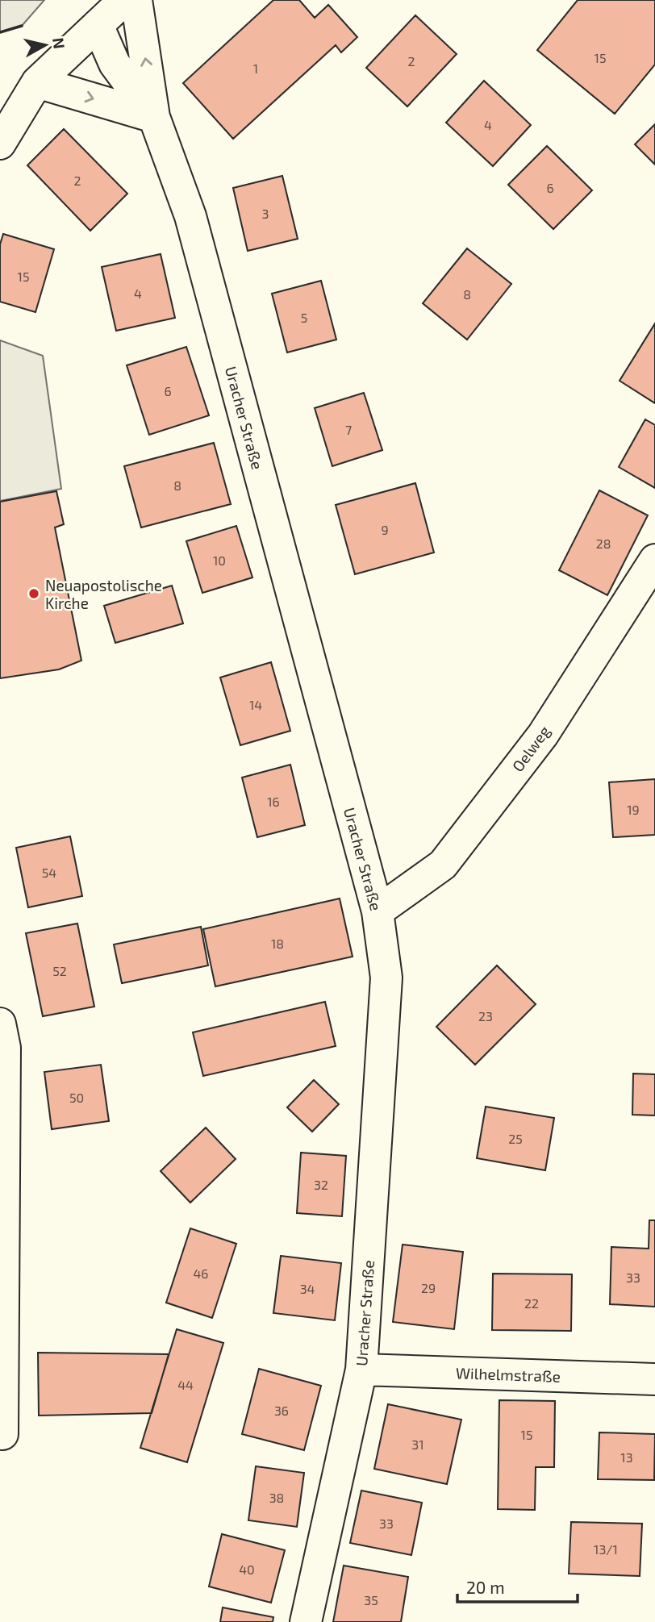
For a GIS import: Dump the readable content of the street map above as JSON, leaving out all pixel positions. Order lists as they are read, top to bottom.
{
  "streets": {
    "street": ["Uracher Straße", "Oelweg", "Wilhelmstraße"]
  },
  "crossings": [
    ["Uracher Straße", "Oelweg"],
    ["Uracher Straße", "Wilhelmstraße"]
  ],
  "places": ["Neuapostolische Kirche"],
  "house_numbers": [
    "15",
    "2",
    "1",
    "4",
    "2",
    "6",
    "3",
    "15",
    "4",
    "8",
    "5",
    "6",
    "7",
    "8",
    "9",
    "28",
    "10",
    "14",
    "16",
    "19",
    "54",
    "18",
    "52",
    "23",
    "50",
    "25",
    "32",
    "46",
    "33",
    "29",
    "34",
    "22",
    "44",
    "36",
    "15",
    "31",
    "13",
    "38",
    "33",
    "13/1",
    "40",
    "35"
  ],
  "scale_bar": "20 m",
  "north": "right"
}
